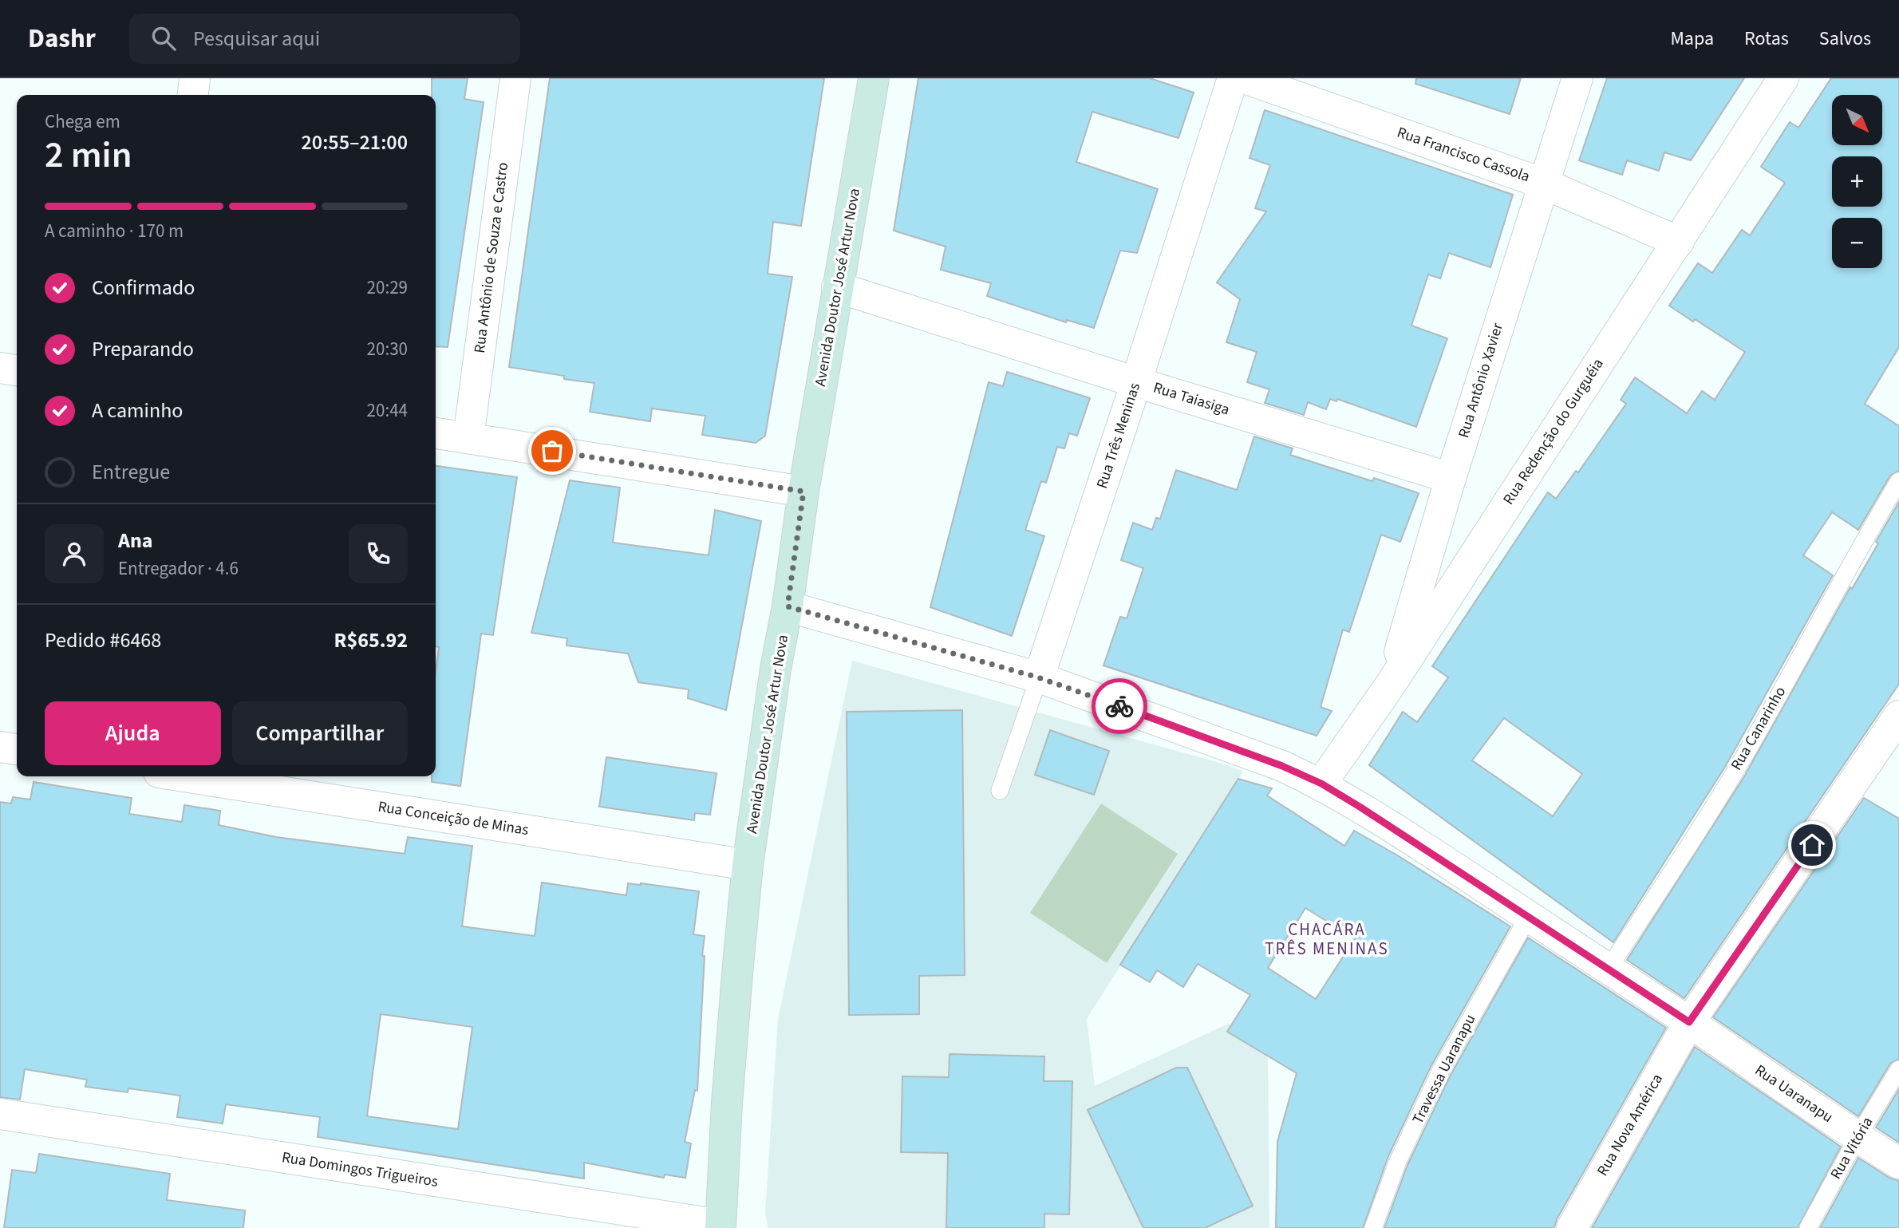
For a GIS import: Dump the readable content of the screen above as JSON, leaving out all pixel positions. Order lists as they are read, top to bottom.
{
  "streets": {
    "main road": ["Avenida Doutor José Artur Nova"],
    "street": [
      "Rua Francisco Cassola",
      "Rua Antônio de Souza e Castro",
      "Rua Antônio Xavier",
      "Rua Taiasiga",
      "Rua Redenção do Gurguéia",
      "Rua Três Meninas",
      "Rua Conceição de Minas",
      "Rua Uaranapu",
      "Rua Nova América",
      "Rua Domingos Trigueiros"
    ],
    "lane": ["Rua Canarinho", "Travessa Uaranapu", "Rua Vitória"]
  },
  "crossings": [
    ["Rua Francisco Cassola", "Rua Antônio Xavier"],
    ["Rua Francisco Cassola", "Rua Redenção do Gurguéia"],
    ["Avenida Doutor José Artur Nova", "Rua Taiasiga"],
    ["Avenida Doutor José Artur Nova", "Rua Conceição de Minas"],
    ["Avenida Doutor José Artur Nova", "Rua Uaranapu"],
    ["Avenida Doutor José Artur Nova", "Rua Domingos Trigueiros"],
    ["Rua Antônio Xavier", "Rua Taiasiga"],
    ["Rua Antônio Xavier", "Rua Redenção do Gurguéia"],
    ["Rua Taiasiga", "Rua Três Meninas"],
    ["Rua Redenção do Gurguéia", "Rua Uaranapu"],
    ["Rua Três Meninas", "Rua Uaranapu"],
    ["Rua Canarinho", "Rua Uaranapu"],
    ["Travessa Uaranapu", "Rua Uaranapu"],
    ["Rua Uaranapu", "Rua Nova América"],
    ["Rua Uaranapu", "Rua Vitória"]
  ],
  "districts": ["CHACÁRA TRÊS MENINAS"],
  "north": "bottom right",
  "page": {
    "header": "Dashr",
    "search": "Pesquisar aqui",
    "nav": ["Mapa", "Rotas", "Salvos"],
    "map_buttons": ["+", "−"],
    "heading": ["2 min", "Chega em", "20:55–21:00"],
    "panel": [
      "Ana",
      "Entregador · 4.6",
      "Pedido #6468",
      "R$65.92"
    ],
    "bar": "A caminho · 170 m",
    "list": [
      ["Confirmado", "20:29"],
      ["Preparando", "20:30"],
      ["A caminho", "20:44"],
      "Entregue"
    ],
    "buttons": ["Ajuda", "Compartilhar"]
  }
}
